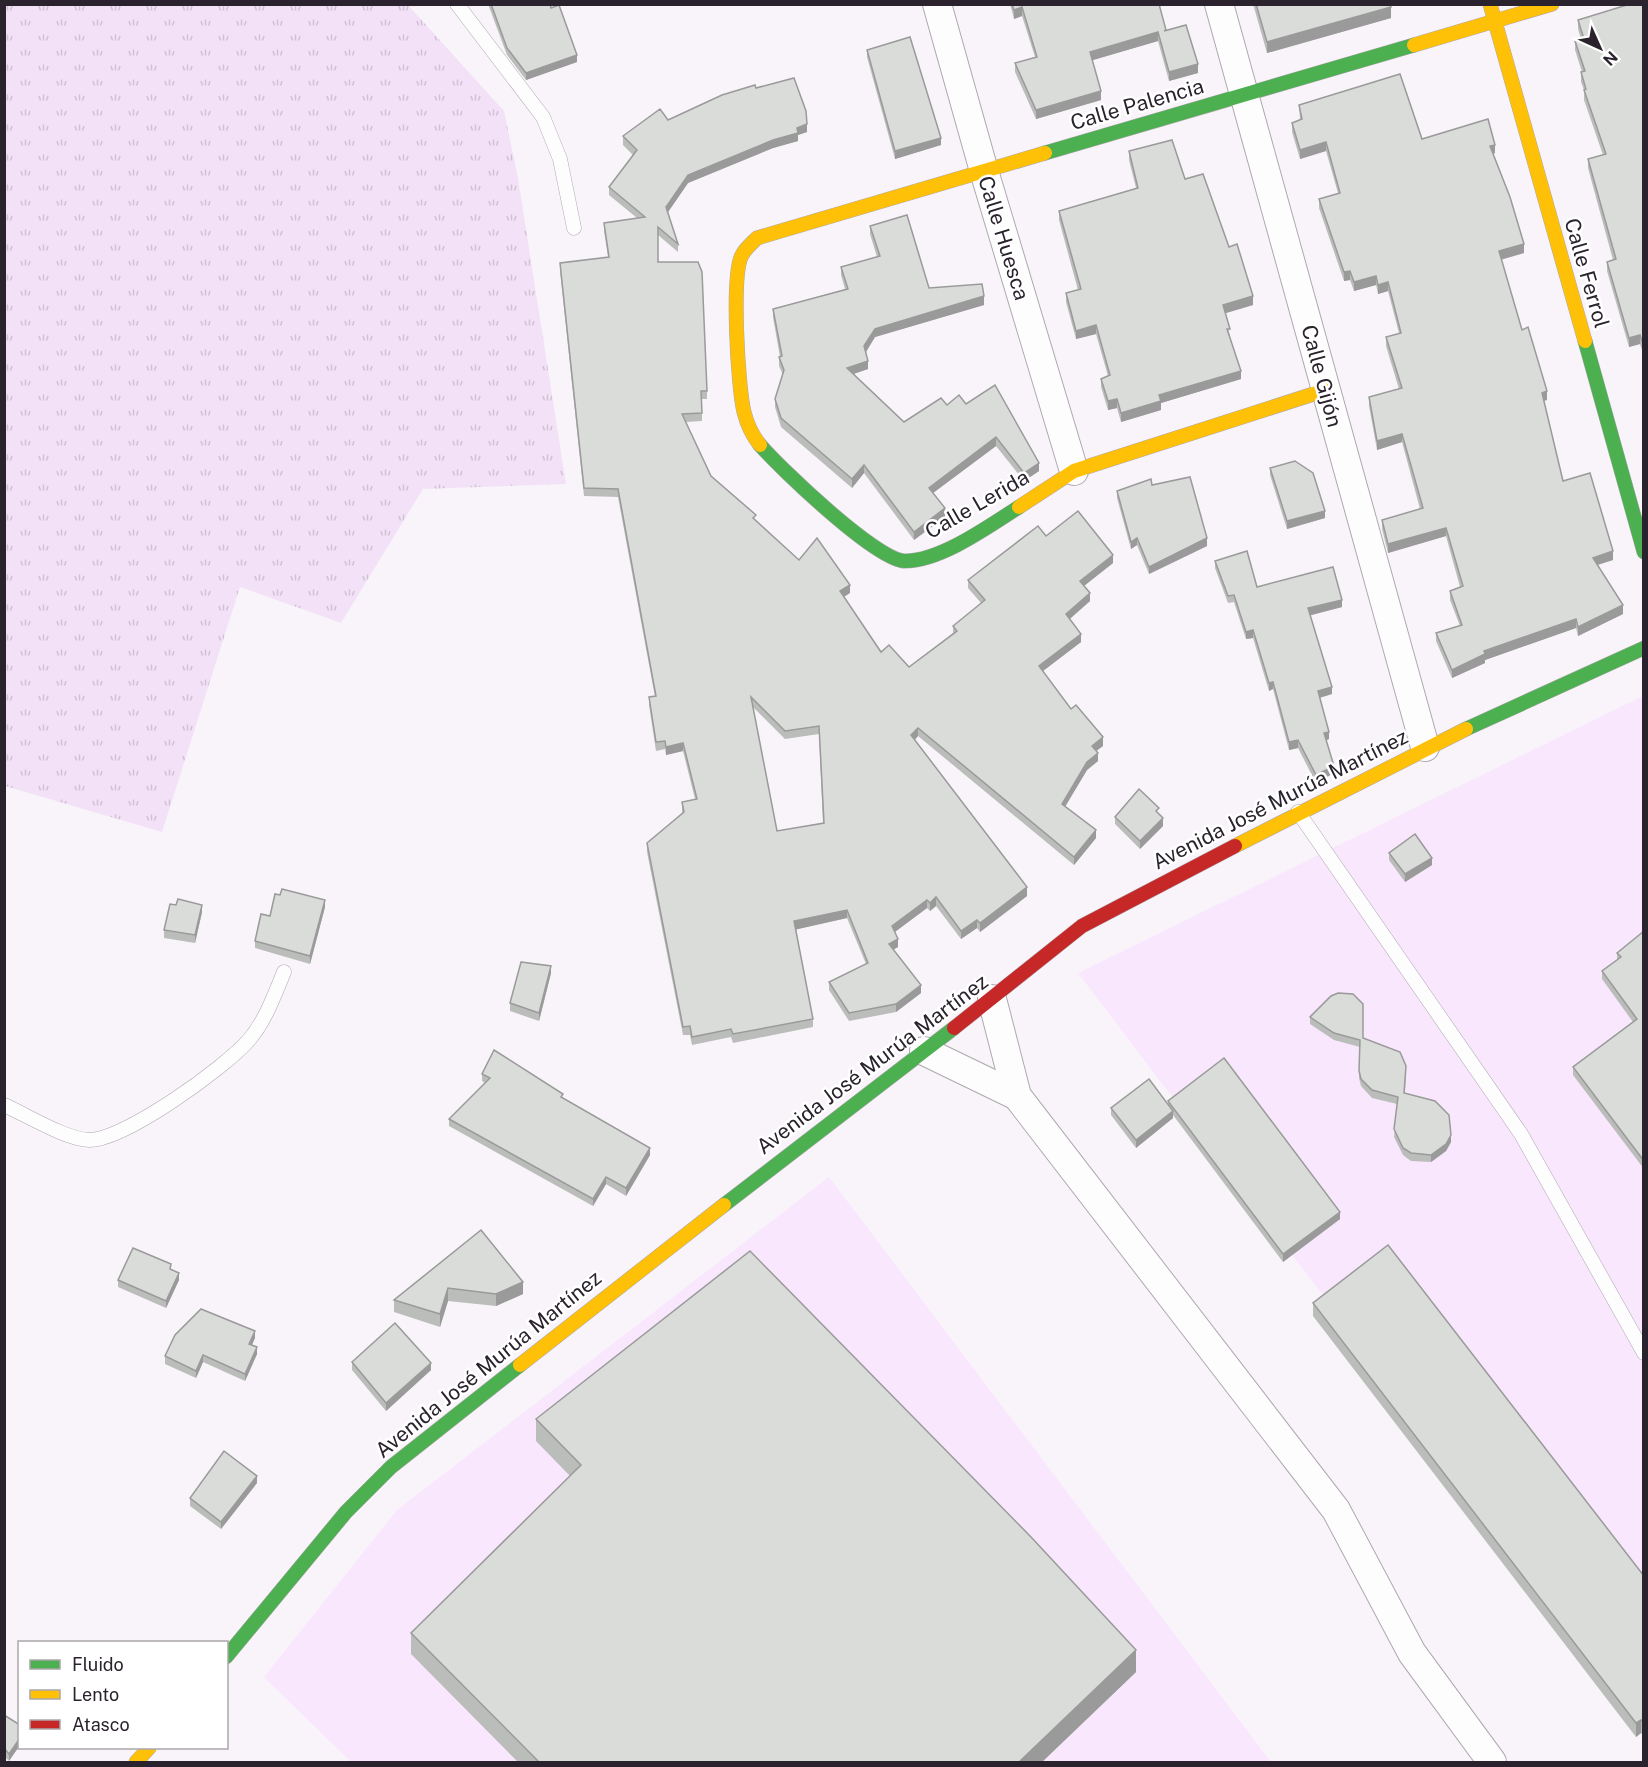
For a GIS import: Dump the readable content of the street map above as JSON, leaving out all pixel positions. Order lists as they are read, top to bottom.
{
  "streets": {
    "street": [
      "Calle Palencia",
      "Calle Huesca",
      "Calle Ferrol",
      "Calle Gijón",
      "Calle Lerida",
      "Avenida José Murúa Martínez"
    ]
  },
  "crossings": [
    ["Calle Palencia", "Calle Huesca"],
    ["Calle Palencia", "Calle Ferrol"],
    ["Calle Palencia", "Calle Gijón"],
    ["Calle Palencia", "Calle Lerida"],
    ["Calle Huesca", "Calle Lerida"],
    ["Calle Gijón", "Calle Lerida"],
    ["Calle Gijón", "Avenida José Murúa Martínez"]
  ],
  "legend": ["Fluido", "Lento", "Atasco"],
  "north": "bottom right"
}
